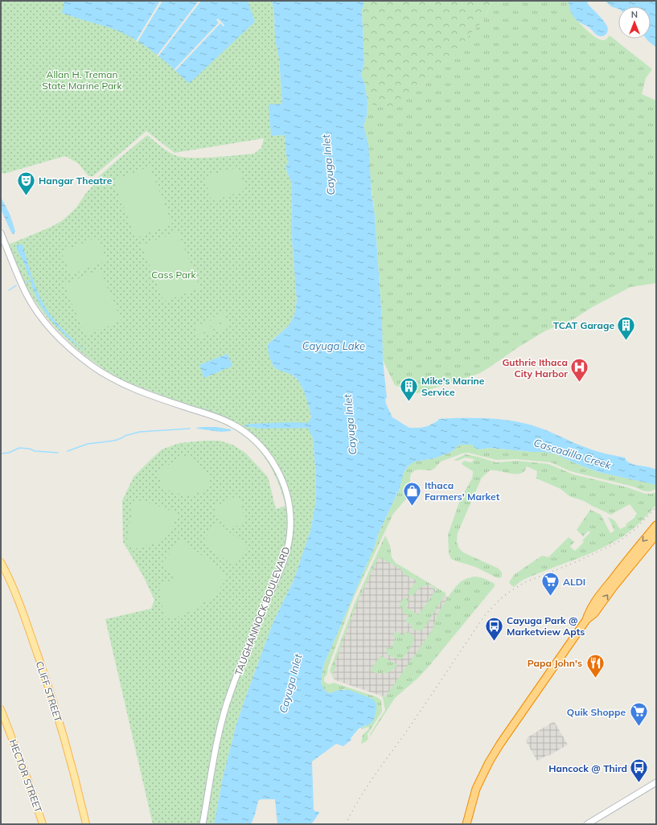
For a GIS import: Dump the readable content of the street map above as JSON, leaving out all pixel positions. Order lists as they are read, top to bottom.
{
  "streets": {
    "main road": ["TAUGHANNOCK BOULEVARD", "CLIFF STREET", "HECTOR STREET"]
  },
  "water": ["Cayuga Inlet", "Cayuga Lake", "Cascadilla Creek"],
  "parks": ["Allan H. Treman State Marine Park", "Cass Park"],
  "places": {
    "theatre": ["Hangar Theatre"],
    "building": ["TCAT Garage", "Mike's Marine Service"],
    "hospital": ["Guthrie Ithaca City Harbor"],
    "shop": ["Ithaca Farmers' Market"],
    "supermarket": ["ALDI", "Quik Shoppe"],
    "bus stop": ["Cayuga Park @ Marketview Apts", "Hancock @ Third"],
    "restaurant": ["Papa John's"]
  },
  "north": "top"
}
